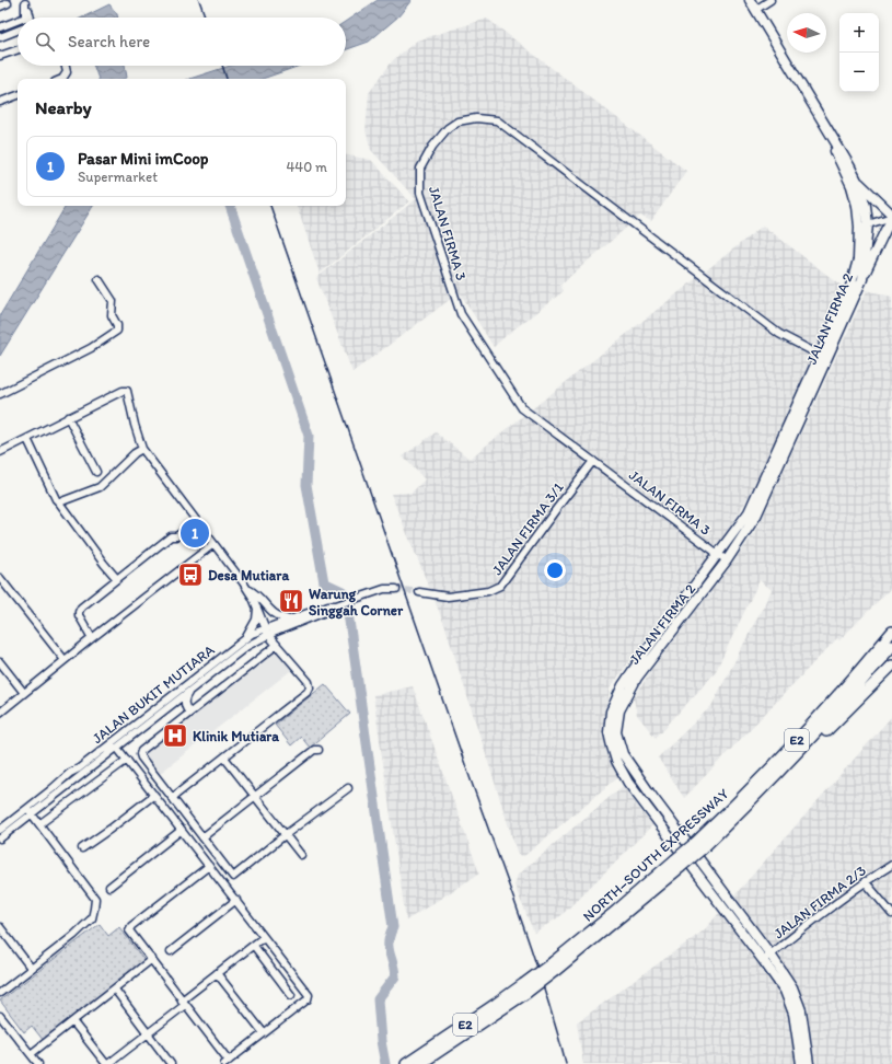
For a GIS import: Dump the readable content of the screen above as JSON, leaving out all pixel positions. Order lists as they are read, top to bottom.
{
  "streets": {
    "highway": ["E2", "NORTH–SOUTH EXPRESSWAY"],
    "main road": ["JALAN FIRMA 2"],
    "street": [
      "JALAN FIRMA 3",
      "JALAN FIRMA 3/1",
      "JALAN BUKIT MUTIARA",
      "JALAN FIRMA 2/3"
    ]
  },
  "crossings": [
    ["JALAN FIRMA 3", "JALAN FIRMA 2"],
    ["JALAN FIRMA 3", "JALAN FIRMA 3/1"],
    ["JALAN FIRMA 2", "JALAN FIRMA 2/3"]
  ],
  "places": {
    "bus stop": ["Desa Mutiara"],
    "restaurant": ["Warung Singgah Corner"],
    "hospital": ["Klinik Mutiara"]
  },
  "north": "left",
  "page": {
    "map_buttons": ["+", "−"],
    "search": "Search here",
    "heading": "Nearby",
    "list": [
      {
        "mark": "1",
        "name": "Pasar Mini imCoop",
        "note": "Supermarket",
        "value": "440 m"
      }
    ],
    "pins": "1"
  }
}
